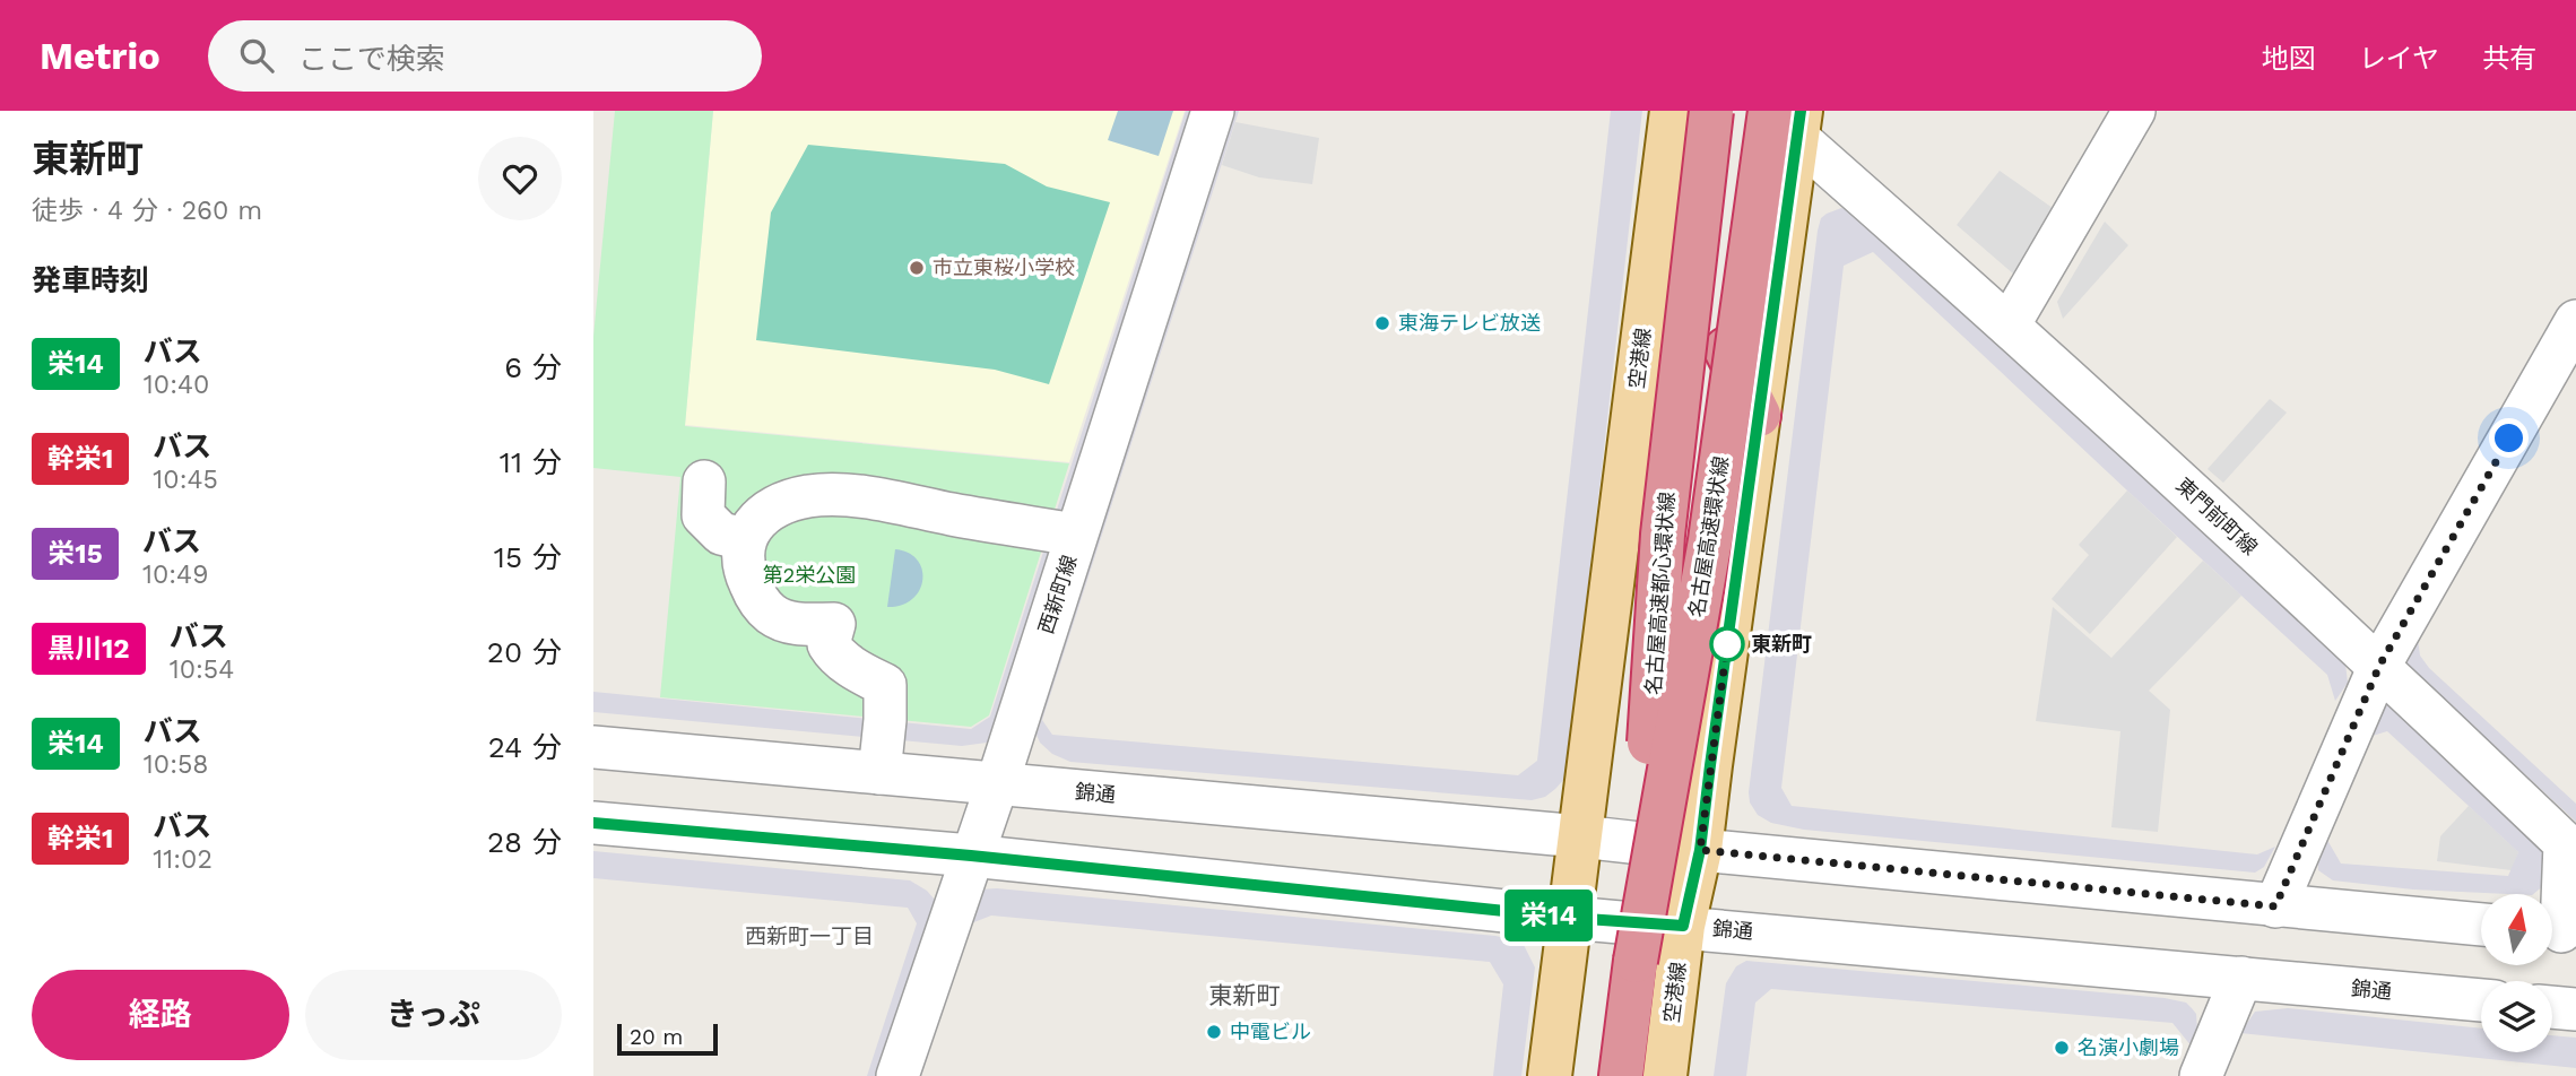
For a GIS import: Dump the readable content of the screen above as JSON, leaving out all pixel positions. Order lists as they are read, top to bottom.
{
  "streets": {
    "highway": ["名古屋高速環状線", "名古屋高速都心環状線"],
    "main road": ["空港線"],
    "street": ["東門前町線", "西新町線", "錦通"]
  },
  "crossings": [
    ["空港線", "東門前町線"],
    ["空港線", "名古屋高速環状線"],
    ["空港線", "錦通"],
    ["東門前町線", "名古屋高速環状線"],
    ["名古屋高速環状線", "名古屋高速都心環状線"],
    ["西新町線", "錦通"]
  ],
  "districts": ["西新町一丁目", "東新町"],
  "parks": ["第2栄公園"],
  "places": [
    "市立東桜小学校",
    "東海テレビ放送",
    "東新町",
    "中電ビル",
    "名演小劇場"
  ],
  "lines": ["bus line 栄14"],
  "scale_bar": "20 m",
  "north": "top",
  "page": {
    "header": "Metrio",
    "search": "ここで検索",
    "nav": ["地図", "レイヤ", "共有"],
    "heading": [
      ["東新町", "徒歩 · 4 分 · 260 m"],
      "発車時刻"
    ],
    "on_map": "栄14",
    "list": [
      {
        "mark": "栄14",
        "name": "バス",
        "note": "10:40",
        "value": "6 分"
      },
      {
        "mark": "幹栄1",
        "name": "バス",
        "note": "10:45",
        "value": "11 分"
      },
      {
        "mark": "栄15",
        "name": "バス",
        "note": "10:49",
        "value": "15 分"
      },
      {
        "mark": "黒川12",
        "name": "バス",
        "note": "10:54",
        "value": "20 分"
      },
      {
        "mark": "栄14",
        "name": "バス",
        "note": "10:58",
        "value": "24 分"
      },
      {
        "mark": "幹栄1",
        "name": "バス",
        "note": "11:02",
        "value": "28 分"
      }
    ],
    "buttons": ["経路", "きっぷ"],
    "scale": "20 m"
  }
}
